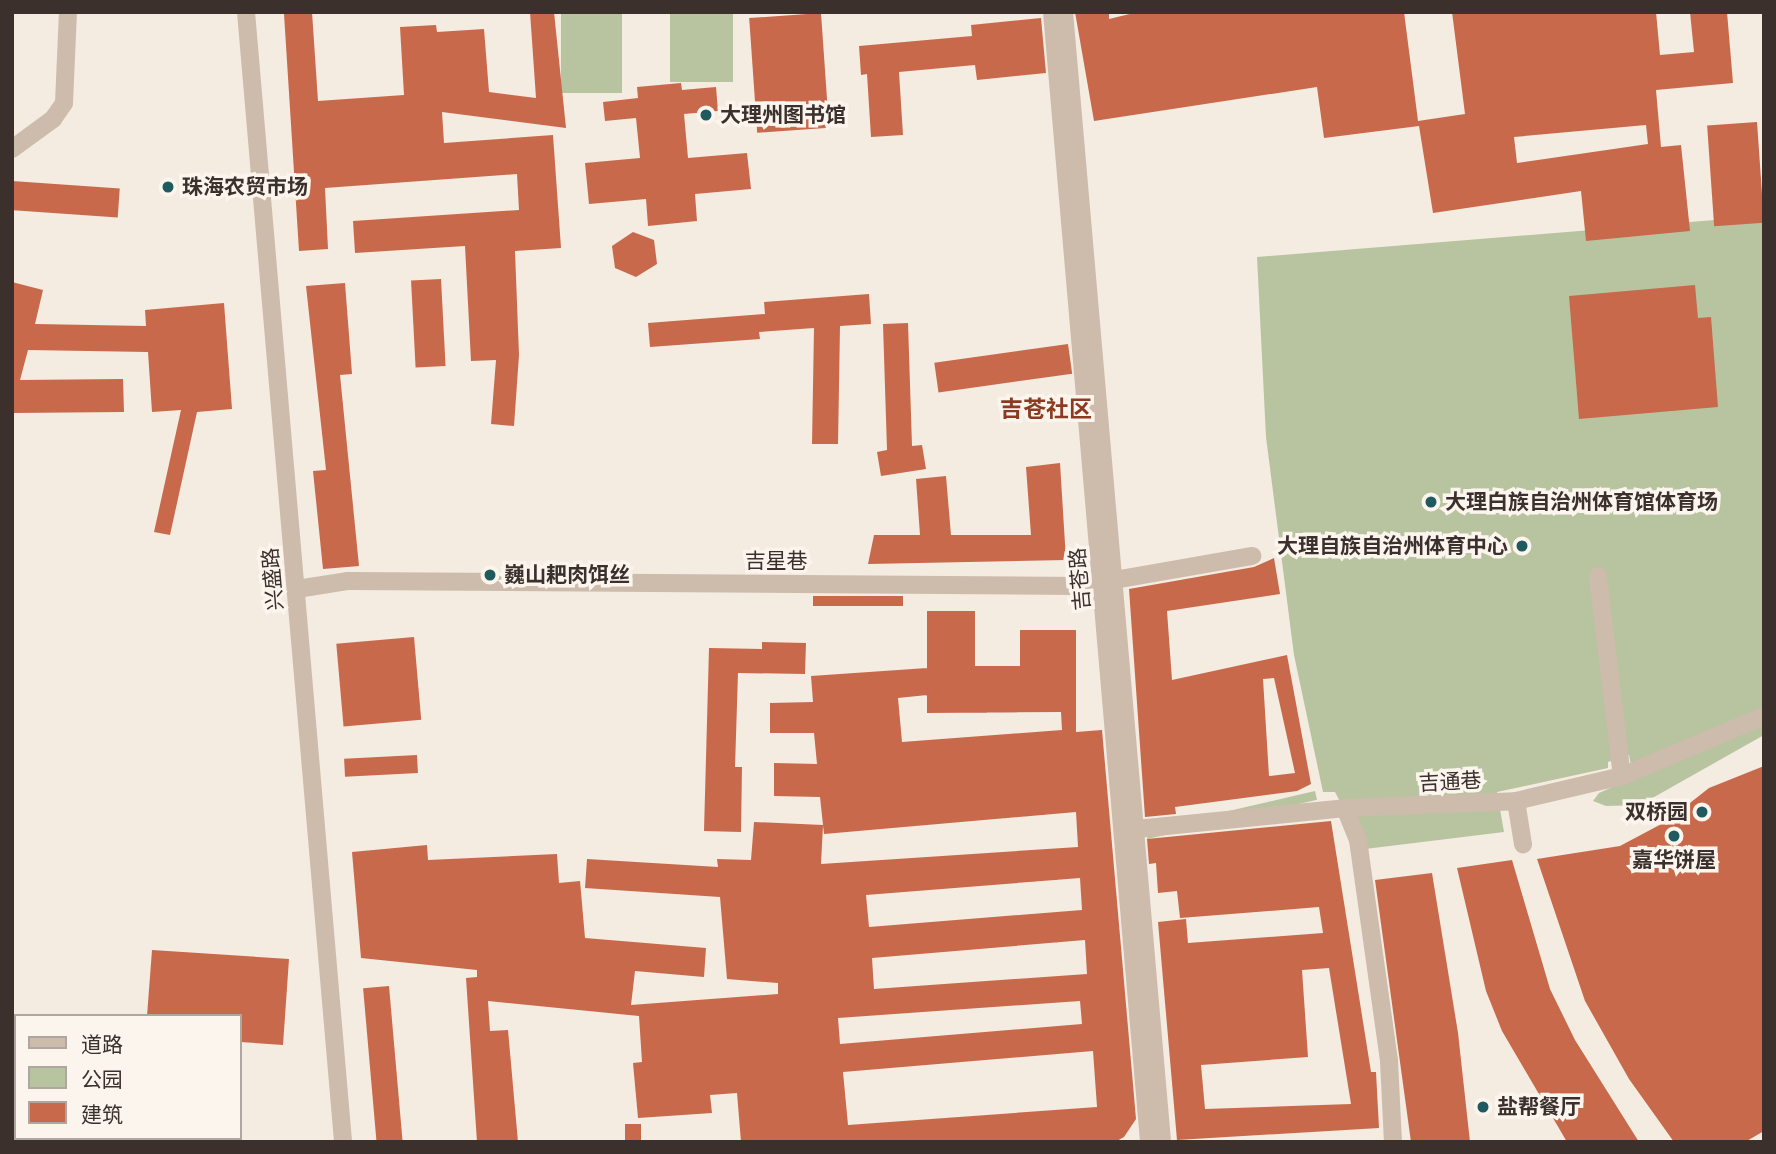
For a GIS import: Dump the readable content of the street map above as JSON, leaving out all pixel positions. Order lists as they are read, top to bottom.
{
  "streets": {
    "street": [
      "吉星巷",
      "兴盛路",
      "吉苍路",
      "吉通巷"
    ]
  },
  "crossings": [
    ["吉星巷", "兴盛路"],
    ["吉星巷", "吉苍路"],
    ["吉苍路", "吉通巷"]
  ],
  "districts": ["吉苍社区"],
  "places": [
    "大理州图书馆",
    "珠海农贸市场",
    "大理白族自治州体育馆体育场",
    "大理自族自治州体育中心",
    "巍山耙肉饵丝",
    "双桥园",
    "嘉华饼屋",
    "盐帮餐厅"
  ],
  "legend": ["道路", "公园", "建筑"]
}
